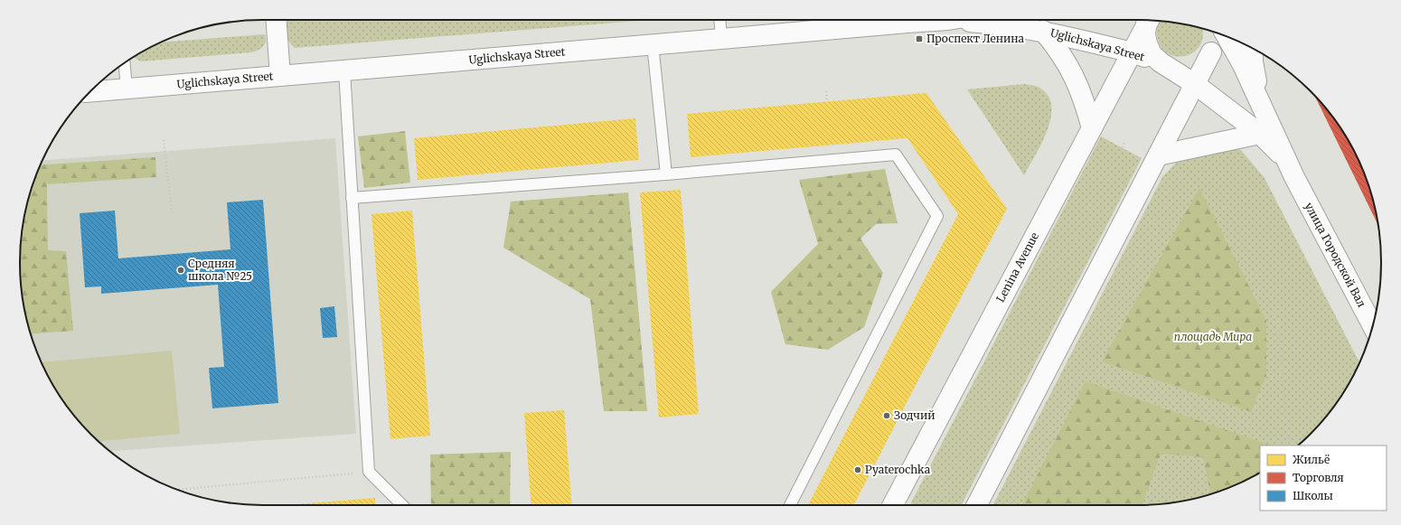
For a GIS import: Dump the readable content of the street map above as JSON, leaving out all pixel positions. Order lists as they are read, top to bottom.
{
  "streets": {
    "main road": ["Uglichskaya Street", "улица Городской Вал", "Lenina Avenue"]
  },
  "crossings": [
    ["Uglichskaya Street", "улица Городской Вал"],
    ["Uglichskaya Street", "Lenina Avenue"]
  ],
  "parks": ["площадь Мира"],
  "places": {
    "transit": ["Проспект Ленина"],
    "other": ["Средняя школа №25", "Зодчий", "Pyaterochka"]
  },
  "legend": ["Жильё", "Торговля", "Школы"]
}
